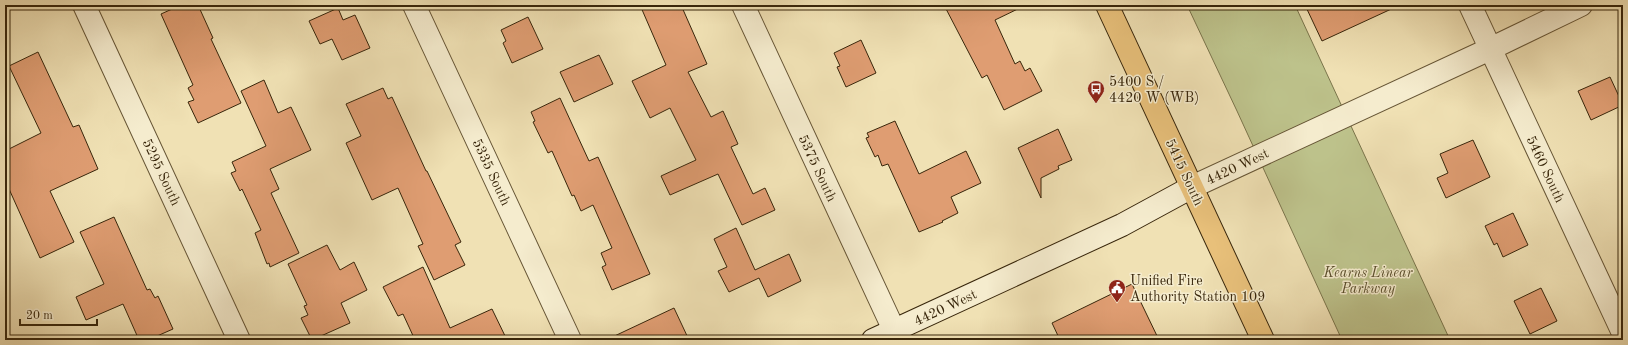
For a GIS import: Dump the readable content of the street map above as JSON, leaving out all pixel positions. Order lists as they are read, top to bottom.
{
  "streets": {
    "main road": ["5415 South"],
    "street": [
      "4420 West",
      "5375 South",
      "5460 South",
      "5295 South",
      "5335 South"
    ]
  },
  "crossings": [
    ["4420 West", "5375 South"],
    ["4420 West", "5460 South"],
    ["4420 West", "5415 South"]
  ],
  "parks": ["Kearns Linear Parkway"],
  "places": {
    "bus stop": ["5400 S / 4420 W (WB)"],
    "public building": ["Unified Fire Authority Station 109"]
  },
  "scale_bar": "20 m"
}
